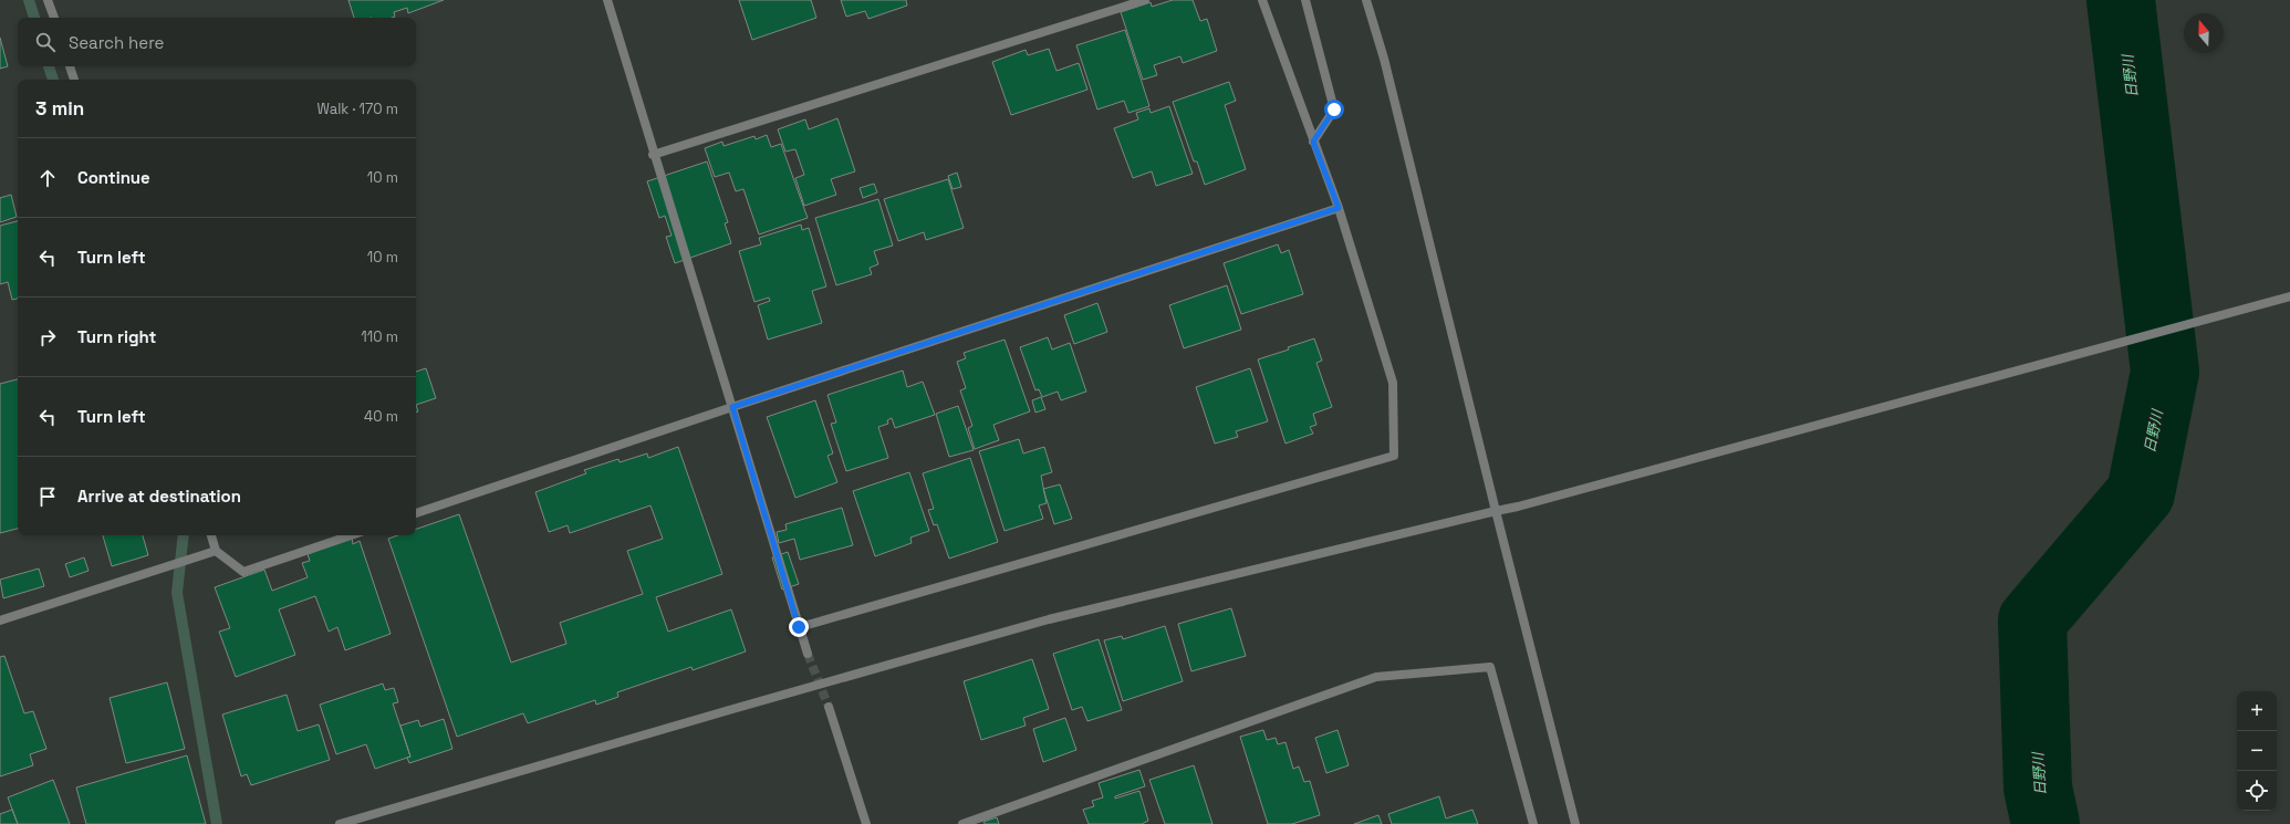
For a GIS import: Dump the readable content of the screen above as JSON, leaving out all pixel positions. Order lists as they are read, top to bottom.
{
  "water": ["日野川"],
  "north": "top",
  "page": {
    "search": "Search here",
    "heading": ["3 min", "Walk · 170 m"],
    "list": [
      ["Continue", "10 m"],
      ["Turn left", "10 m"],
      ["Turn right", "110 m"],
      ["Turn left", "40 m"],
      "Arrive at destination"
    ],
    "map_buttons": ["+", "−"]
  }
}
